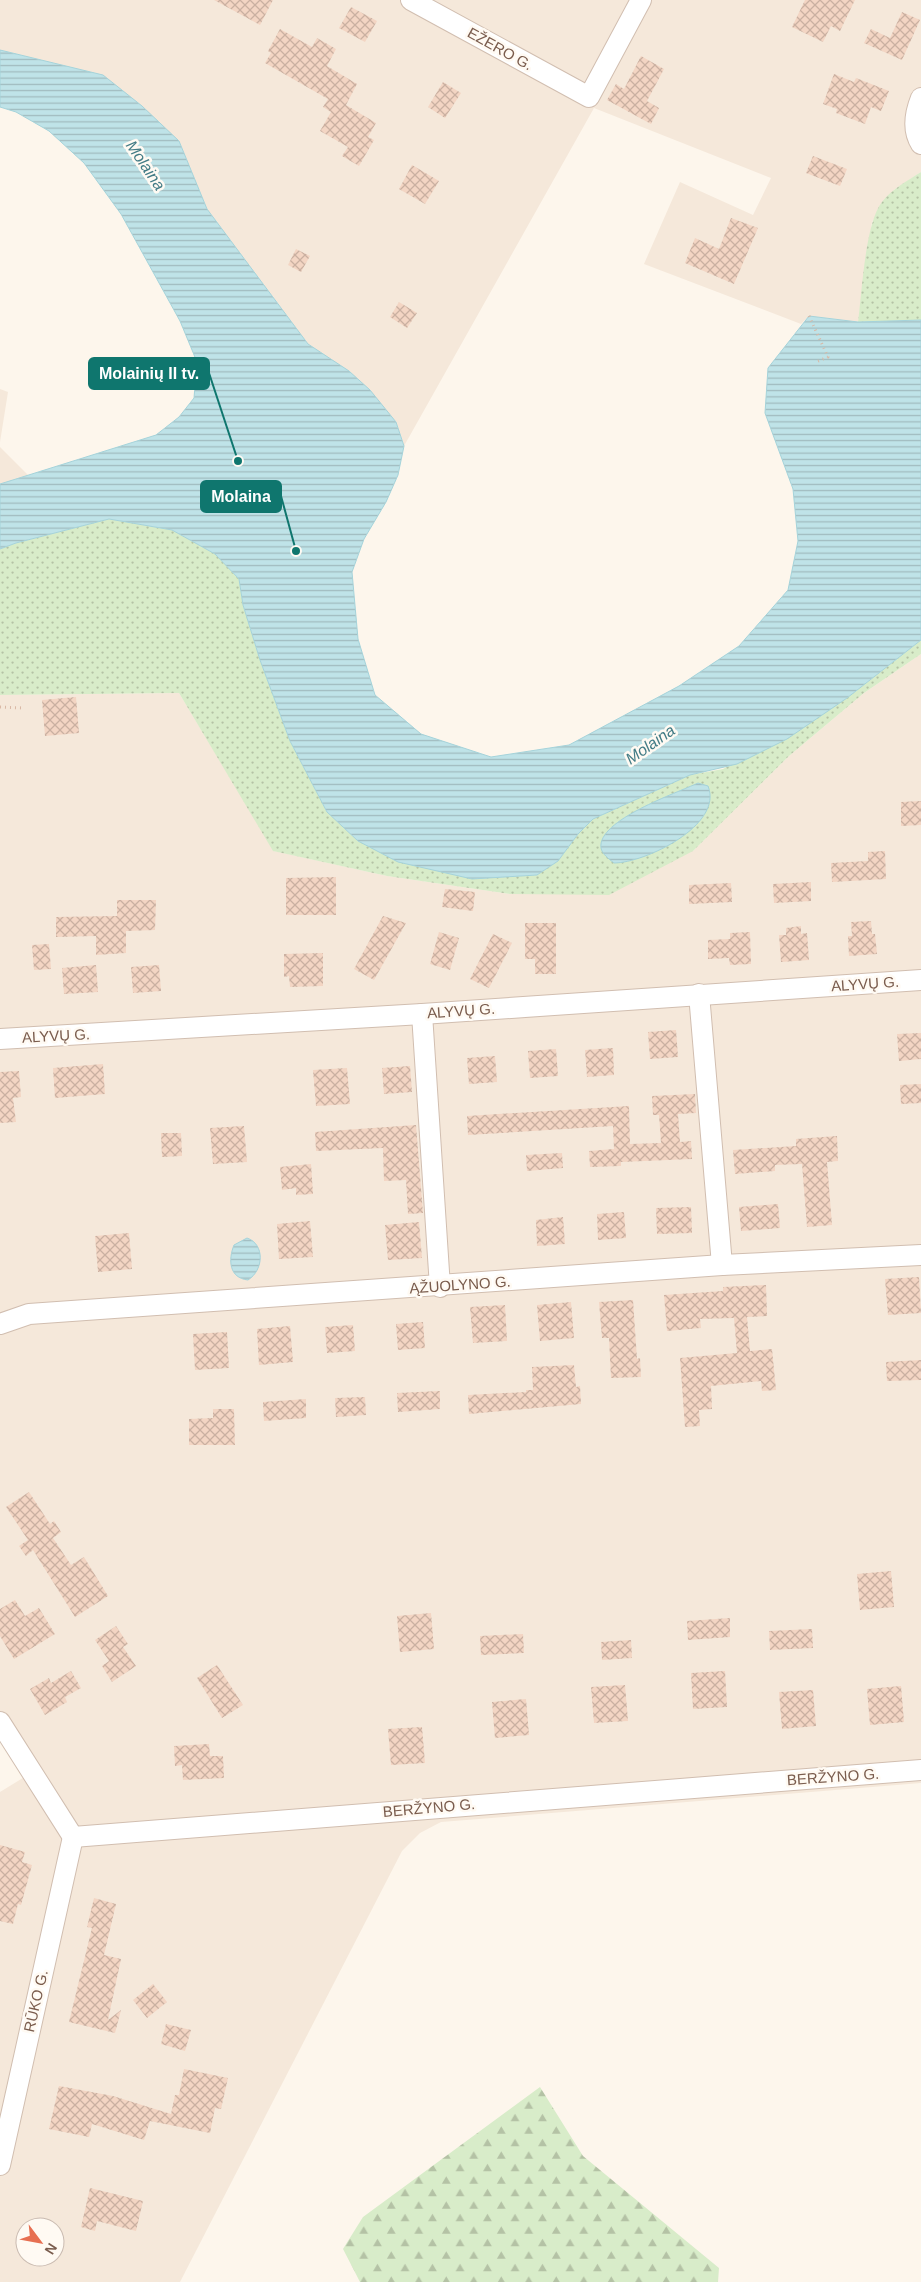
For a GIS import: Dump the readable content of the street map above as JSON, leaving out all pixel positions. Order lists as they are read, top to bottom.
{
  "streets": {
    "street": [
      "EŽERO G.",
      "ALYVŲ G.",
      "ĄŽUOLYNO G.",
      "BERŽYNO G.",
      "RŪKO G."
    ]
  },
  "crossings": [
    ["BERŽYNO G.", "RŪKO G."]
  ],
  "water": ["Molaina"],
  "places": ["Molainių II tv.", "Molaina"],
  "north": "bottom right"
}
